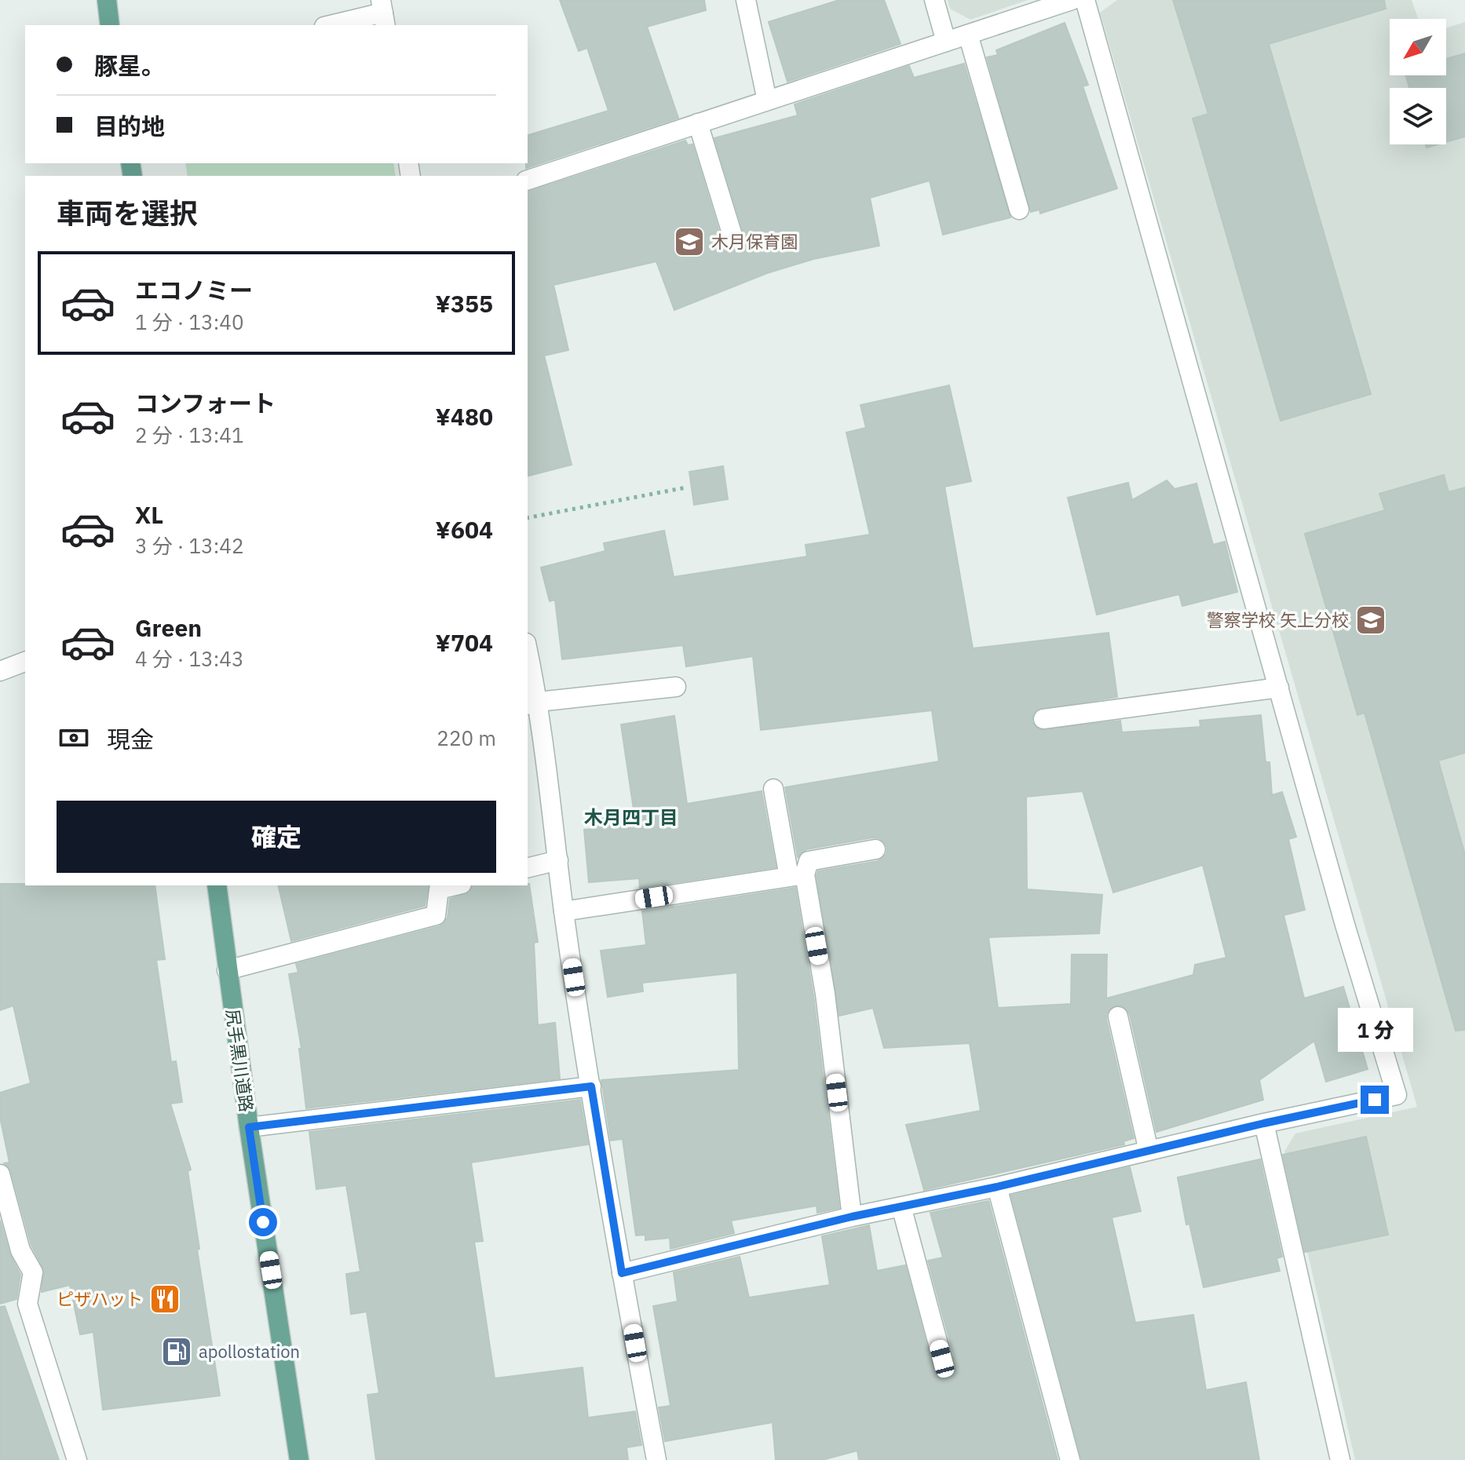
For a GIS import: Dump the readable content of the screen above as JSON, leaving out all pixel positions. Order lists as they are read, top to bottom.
{
  "streets": {
    "main road": ["尻手黒川道路"]
  },
  "districts": ["木月四丁目"],
  "places": {
    "school or university": ["木月保育園", "警察学校 矢上分校"],
    "restaurant": ["ピザハット"],
    "fuel station": ["apollostation"]
  },
  "north": "bottom left",
  "page": {
    "banner": ["豚星。", "目的地"],
    "heading": "車両を選択",
    "list": [
      {
        "name": "エコノミー",
        "note": "1 分 · 13:40",
        "value": "¥355"
      },
      {
        "name": "コンフォート",
        "note": "2 分 · 13:41",
        "value": "¥480"
      },
      {
        "name": "XL",
        "note": "3 分 · 13:42",
        "value": "¥604"
      },
      {
        "name": "Green",
        "note": "4 分 · 13:43",
        "value": "¥704"
      }
    ],
    "pay": ["現金", "220 m"],
    "buttons": "確定",
    "bubble": "1 分"
  }
}
